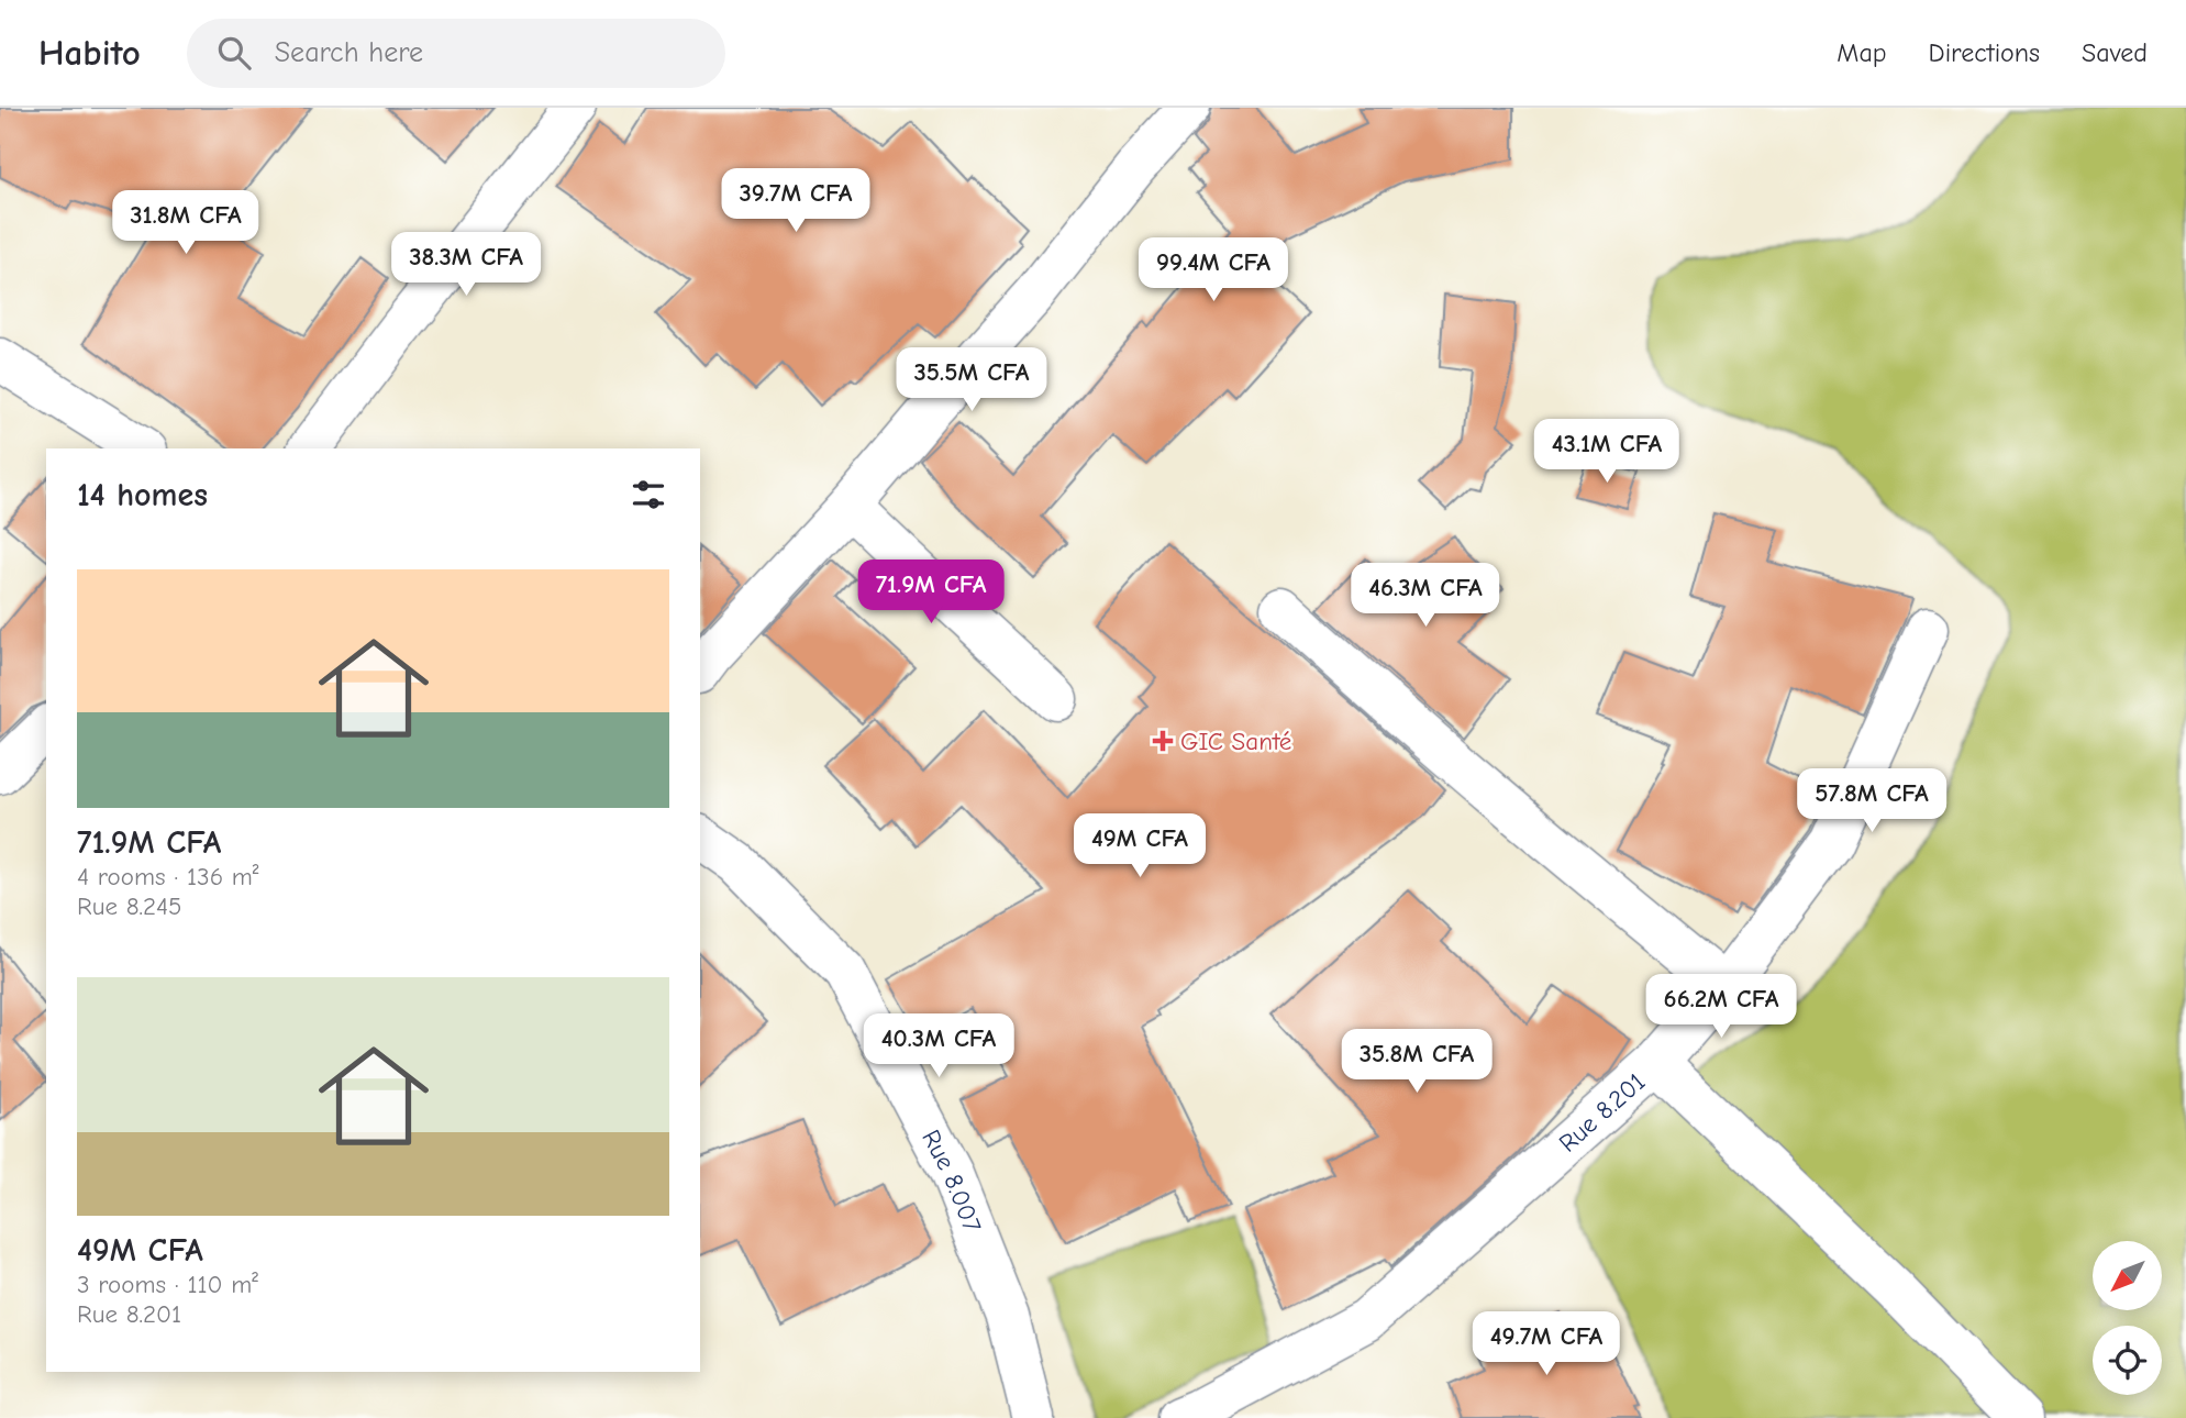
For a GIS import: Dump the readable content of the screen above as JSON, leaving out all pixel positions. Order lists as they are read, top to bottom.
{
  "streets": {
    "street": ["Rue 8.201", "Rue 8.007"]
  },
  "places": {
    "health": ["GIC Santé"]
  },
  "north": "bottom left",
  "page": {
    "header": "Habito",
    "search": "Search here",
    "nav": ["Map", "Directions", "Saved"],
    "price": [
      "39.7M CFA",
      "31.8M CFA",
      "38.3M CFA",
      "99.4M CFA",
      "35.5M CFA",
      "43.1M CFA",
      "71.9M CFA",
      "46.3M CFA",
      "57.8M CFA",
      "49M CFA",
      "66.2M CFA",
      "40.3M CFA",
      "35.8M CFA",
      "49.7M CFA"
    ],
    "heading": "14 homes",
    "list": [
      {
        "name": "71.9M CFA",
        "note": "4 rooms · 136 m² · Rue 8.245"
      },
      {
        "name": "49M CFA",
        "note": "3 rooms · 110 m² · Rue 8.201"
      }
    ]
  }
}
